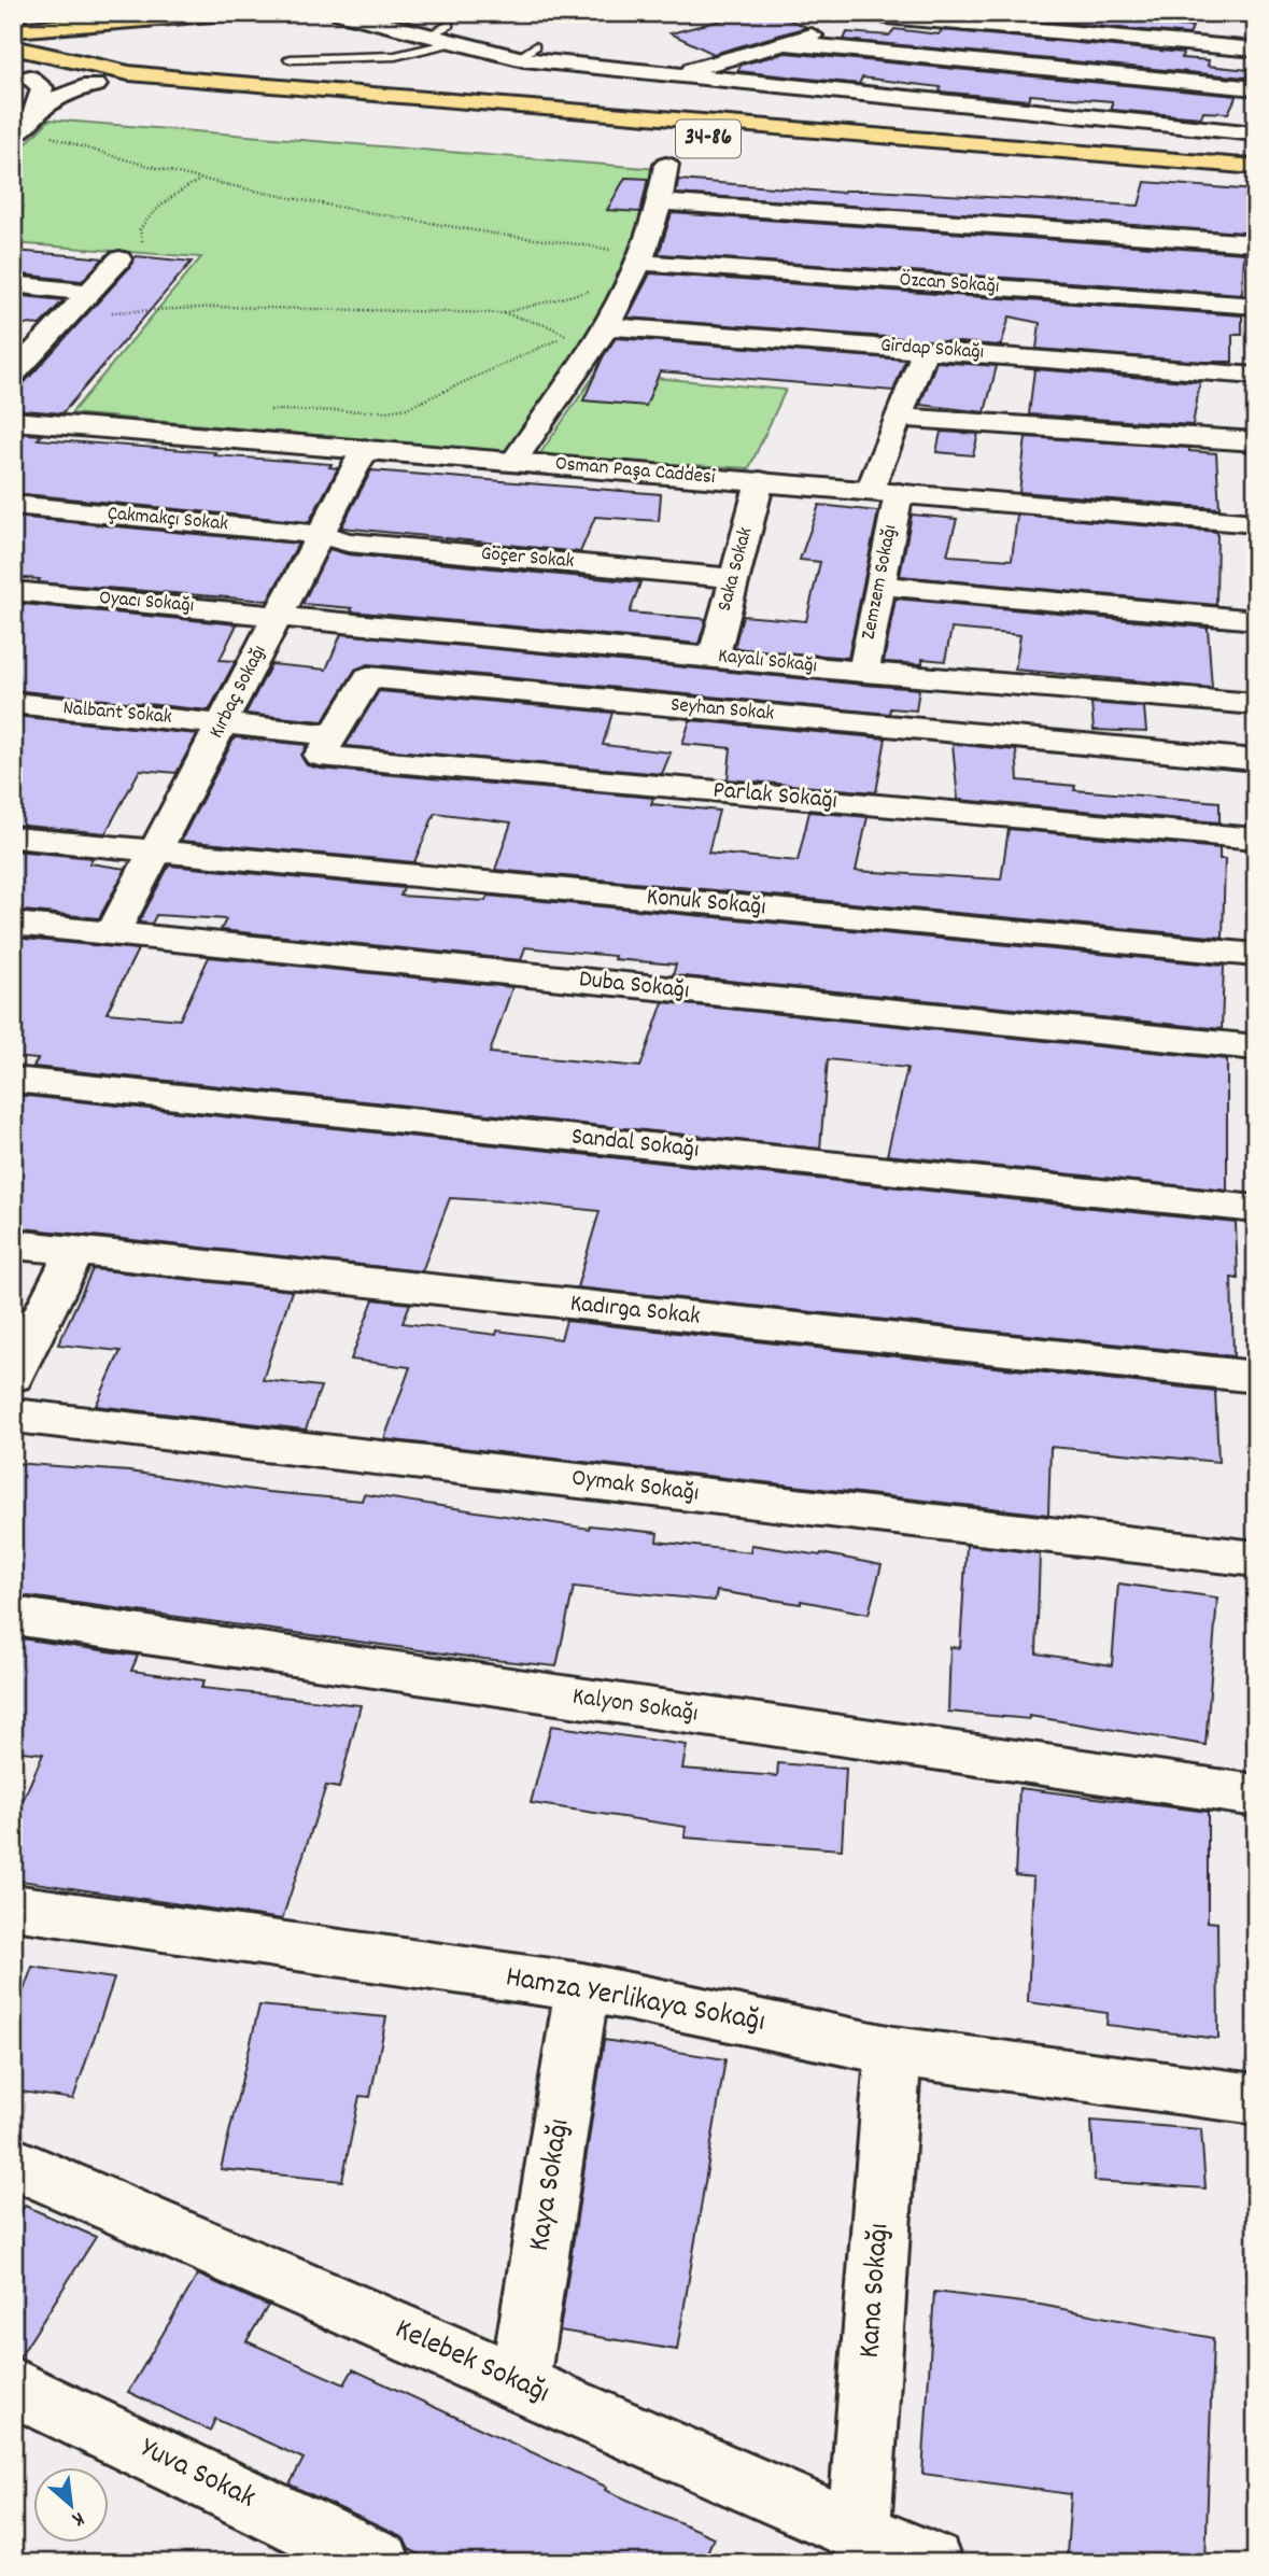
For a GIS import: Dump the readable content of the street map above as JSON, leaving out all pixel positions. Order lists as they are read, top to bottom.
{
  "streets": {
    "main road": ["34-86"],
    "street": [
      "Özcan Sokağı",
      "Girdap Sokağı",
      "Osman Paşa Caddesi",
      "Çakmakçı Sokak",
      "Göçer Sokak",
      "Saka Sokak",
      "Zemzem Sokağı",
      "Oyacı Sokağı",
      "Kayalı Sokağı",
      "Kırbaç Sokağı",
      "Seyhan Sokak",
      "Nalbant Sokak",
      "Parlak Sokağı",
      "Konuk Sokağı",
      "Duba Sokağı",
      "Sandal Sokağı",
      "Kadırga Sokak",
      "Oymak Sokağı",
      "Kalyon Sokağı",
      "Hamza Yerlikaya Sokağı",
      "Kaya Sokağı",
      "Kana Sokağı",
      "Kelebek Sokağı",
      "Yuva Sokak"
    ]
  },
  "crossings": [
    ["Girdap Sokağı", "Zemzem Sokağı"],
    ["Osman Paşa Caddesi", "Saka Sokak"],
    ["Osman Paşa Caddesi", "Zemzem Sokağı"],
    ["Osman Paşa Caddesi", "Kırbaç Sokağı"],
    ["Çakmakçı Sokak", "Göçer Sokak"],
    ["Çakmakçı Sokak", "Kırbaç Sokağı"],
    ["Göçer Sokak", "Saka Sokak"],
    ["Göçer Sokak", "Kırbaç Sokağı"],
    ["Saka Sokak", "Kayalı Sokağı"],
    ["Zemzem Sokağı", "Kayalı Sokağı"],
    ["Oyacı Sokağı", "Kayalı Sokağı"],
    ["Oyacı Sokağı", "Kırbaç Sokağı"],
    ["Kayalı Sokağı", "Kırbaç Sokağı"],
    ["Kırbaç Sokağı", "Nalbant Sokak"],
    ["Kırbaç Sokağı", "Konuk Sokağı"],
    ["Kırbaç Sokağı", "Duba Sokağı"],
    ["Seyhan Sokak", "Parlak Sokağı"],
    ["Hamza Yerlikaya Sokağı", "Kaya Sokağı"],
    ["Hamza Yerlikaya Sokağı", "Kana Sokağı"],
    ["Kaya Sokağı", "Kelebek Sokağı"],
    ["Kana Sokağı", "Kelebek Sokağı"]
  ],
  "north": "bottom right"
}
